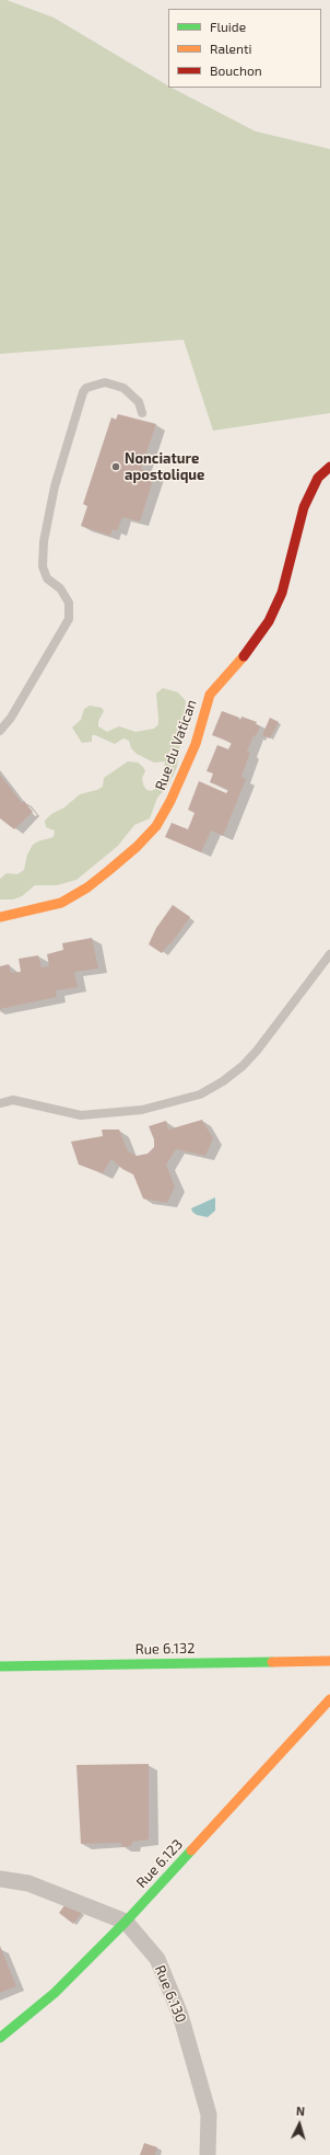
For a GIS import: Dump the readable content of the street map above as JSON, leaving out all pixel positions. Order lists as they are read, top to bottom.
{
  "streets": {
    "street": [
      "Rue du Vatican",
      "Rue 6.132",
      "Rue 6.123",
      "Rue 6.130"
    ]
  },
  "crossings": [
    ["Rue 6.123", "Rue 6.130"]
  ],
  "places": ["Nonciature apostolique"],
  "legend": ["Fluide", "Ralenti", "Bouchon"],
  "north": "top"
}
